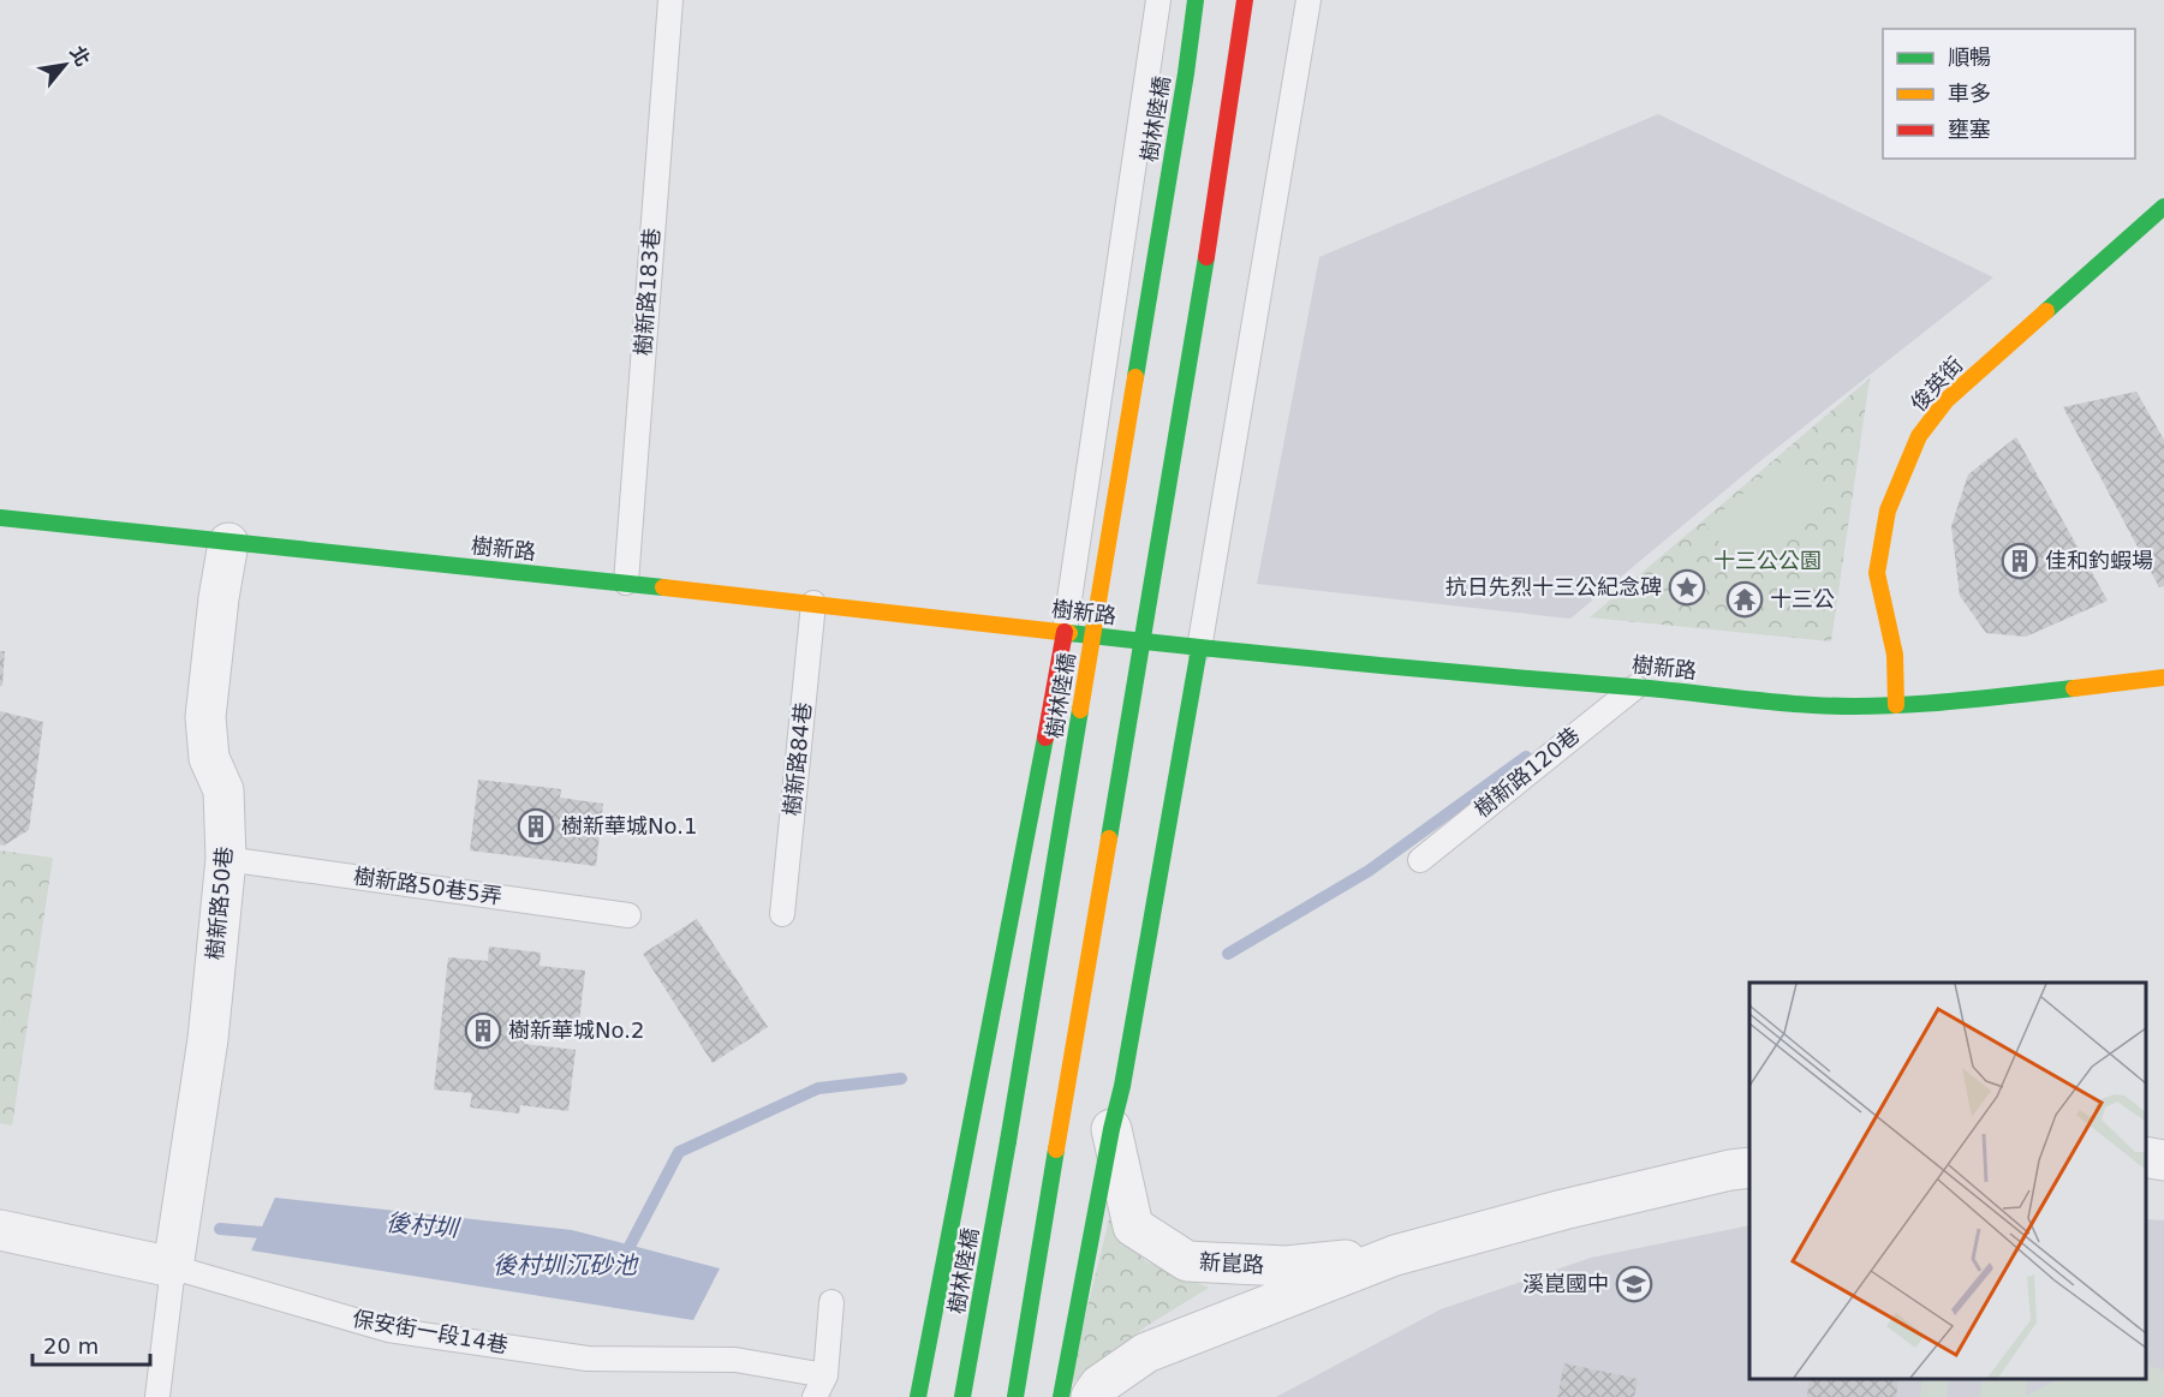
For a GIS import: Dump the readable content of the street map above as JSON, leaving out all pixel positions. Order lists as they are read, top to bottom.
{
  "streets": {
    "main road": ["樹林陸橋", "俊英街", "樹新路"],
    "street": ["樹新路50巷", "新崑路", "保安街一段14巷"],
    "lane": [
      "樹新路183巷",
      "樹新路84巷",
      "樹新路120巷",
      "樹新路50巷5弄"
    ]
  },
  "crossings": [
    ["樹新路183巷", "樹新路"],
    ["俊英街", "樹新路"],
    ["樹新路", "樹新路84巷"],
    ["樹新路", "樹新路120巷"],
    ["樹新路", "樹新路50巷"],
    ["樹新路50巷5弄", "樹新路50巷"],
    ["樹新路50巷", "保安街一段14巷"]
  ],
  "water": ["後村圳", "後村圳沉砂池"],
  "parks": ["十三公公園"],
  "places": {
    "building": ["佳和釣蝦場", "樹新華城No.1", "樹新華城No.2"],
    "place": ["抗日先烈十三公紀念碑"],
    "temple": ["十三公"],
    "school or university": ["溪崑國中"]
  },
  "legend": ["順暢", "車多", "壅塞"],
  "scale_bar": "20 m",
  "north": "top right"
}
